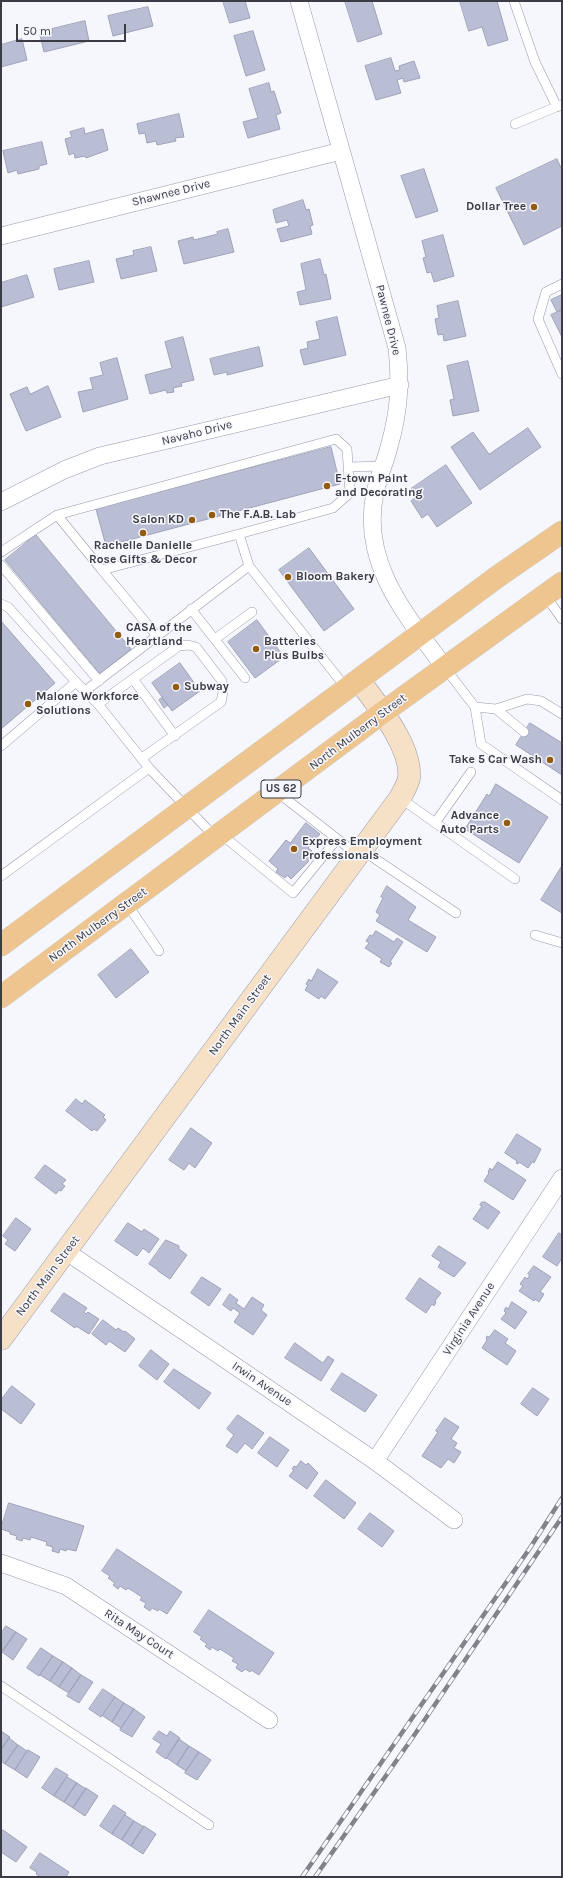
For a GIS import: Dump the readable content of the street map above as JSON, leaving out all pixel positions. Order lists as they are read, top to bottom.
{
  "streets": {
    "main road": ["North Mulberry Street", "US 62"],
    "street": [
      "Shawnee Drive",
      "Pawnee Drive",
      "Navaho Drive",
      "North Main Street",
      "Virginia Avenue",
      "Irwin Avenue",
      "Rita May Court"
    ]
  },
  "crossings": [
    ["Shawnee Drive", "Pawnee Drive"],
    ["Pawnee Drive", "Navaho Drive"],
    ["Pawnee Drive", "North Mulberry Street"],
    ["North Mulberry Street", "North Main Street"],
    ["North Main Street", "Irwin Avenue"],
    ["Virginia Avenue", "Irwin Avenue"]
  ],
  "places": [
    "Dollar Tree",
    "E-town Paint and Decorating",
    "The F.A.B. Lab",
    "Salon KD",
    "Rachelle Danielle Rose Gifts & Decor",
    "Bloom Bakery",
    "CASA of the Heartland",
    "Batteries Plus Bulbs",
    "Subway",
    "Malone Workforce Solutions",
    "Take 5 Car Wash",
    "Advance Auto Parts",
    "Express Employment Professionals"
  ],
  "scale_bar": "50 m"
}
